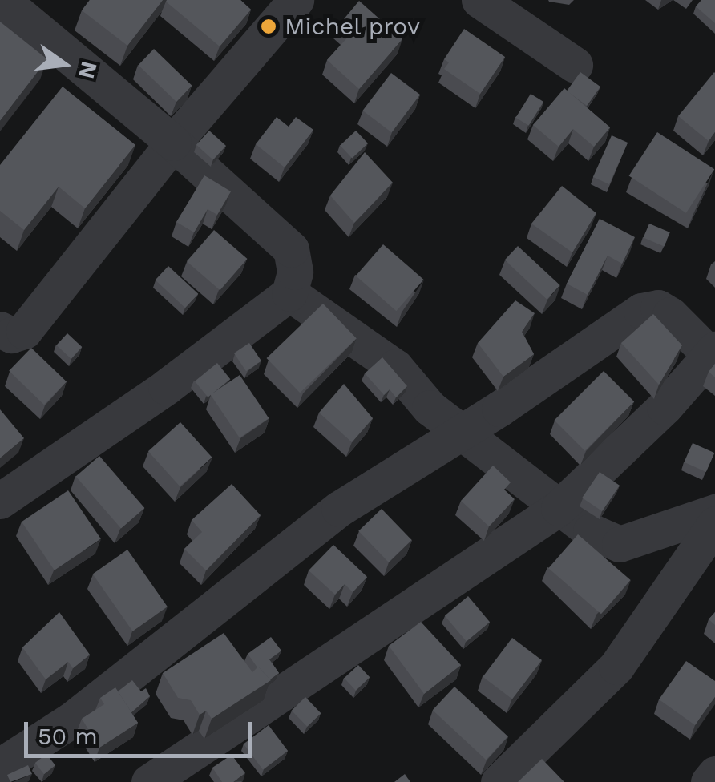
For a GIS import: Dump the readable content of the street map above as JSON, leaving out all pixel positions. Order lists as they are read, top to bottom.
{
  "places": ["Michel prov"],
  "scale_bar": "50 m",
  "north": "right"
}
